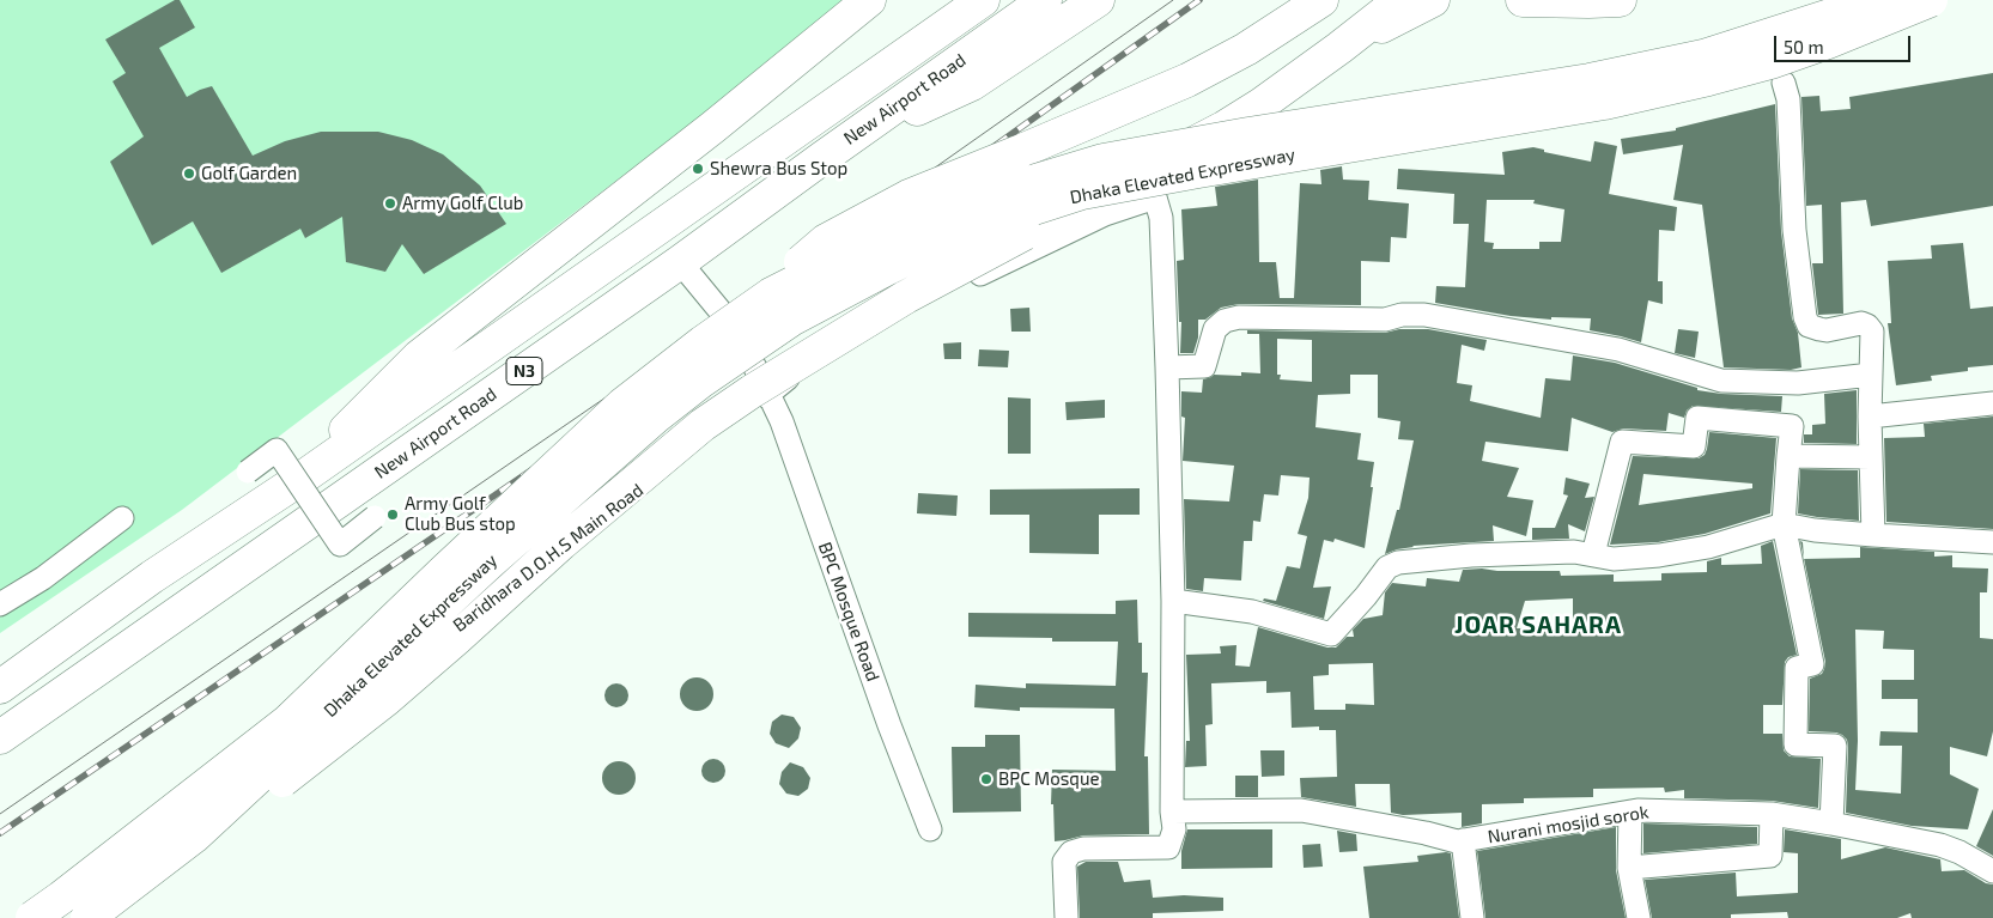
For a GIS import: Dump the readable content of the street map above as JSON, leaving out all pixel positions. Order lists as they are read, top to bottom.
{
  "streets": {
    "highway": ["New Airport Road", "Dhaka Elevated Expressway", "N3"],
    "street": ["Baridhara D.O.H.S Main Road", "BPC Mosque Road", "Nurani mosjid sorok"]
  },
  "crossings": [
    ["Baridhara D.O.H.S Main Road", "BPC Mosque Road"]
  ],
  "districts": ["JOAR SAHARA"],
  "places": [
    "Shewra Bus Stop",
    "Golf Garden",
    "Army Golf Club",
    "Army Golf Club Bus stop",
    "BPC Mosque"
  ],
  "scale_bar": "50 m"
}
